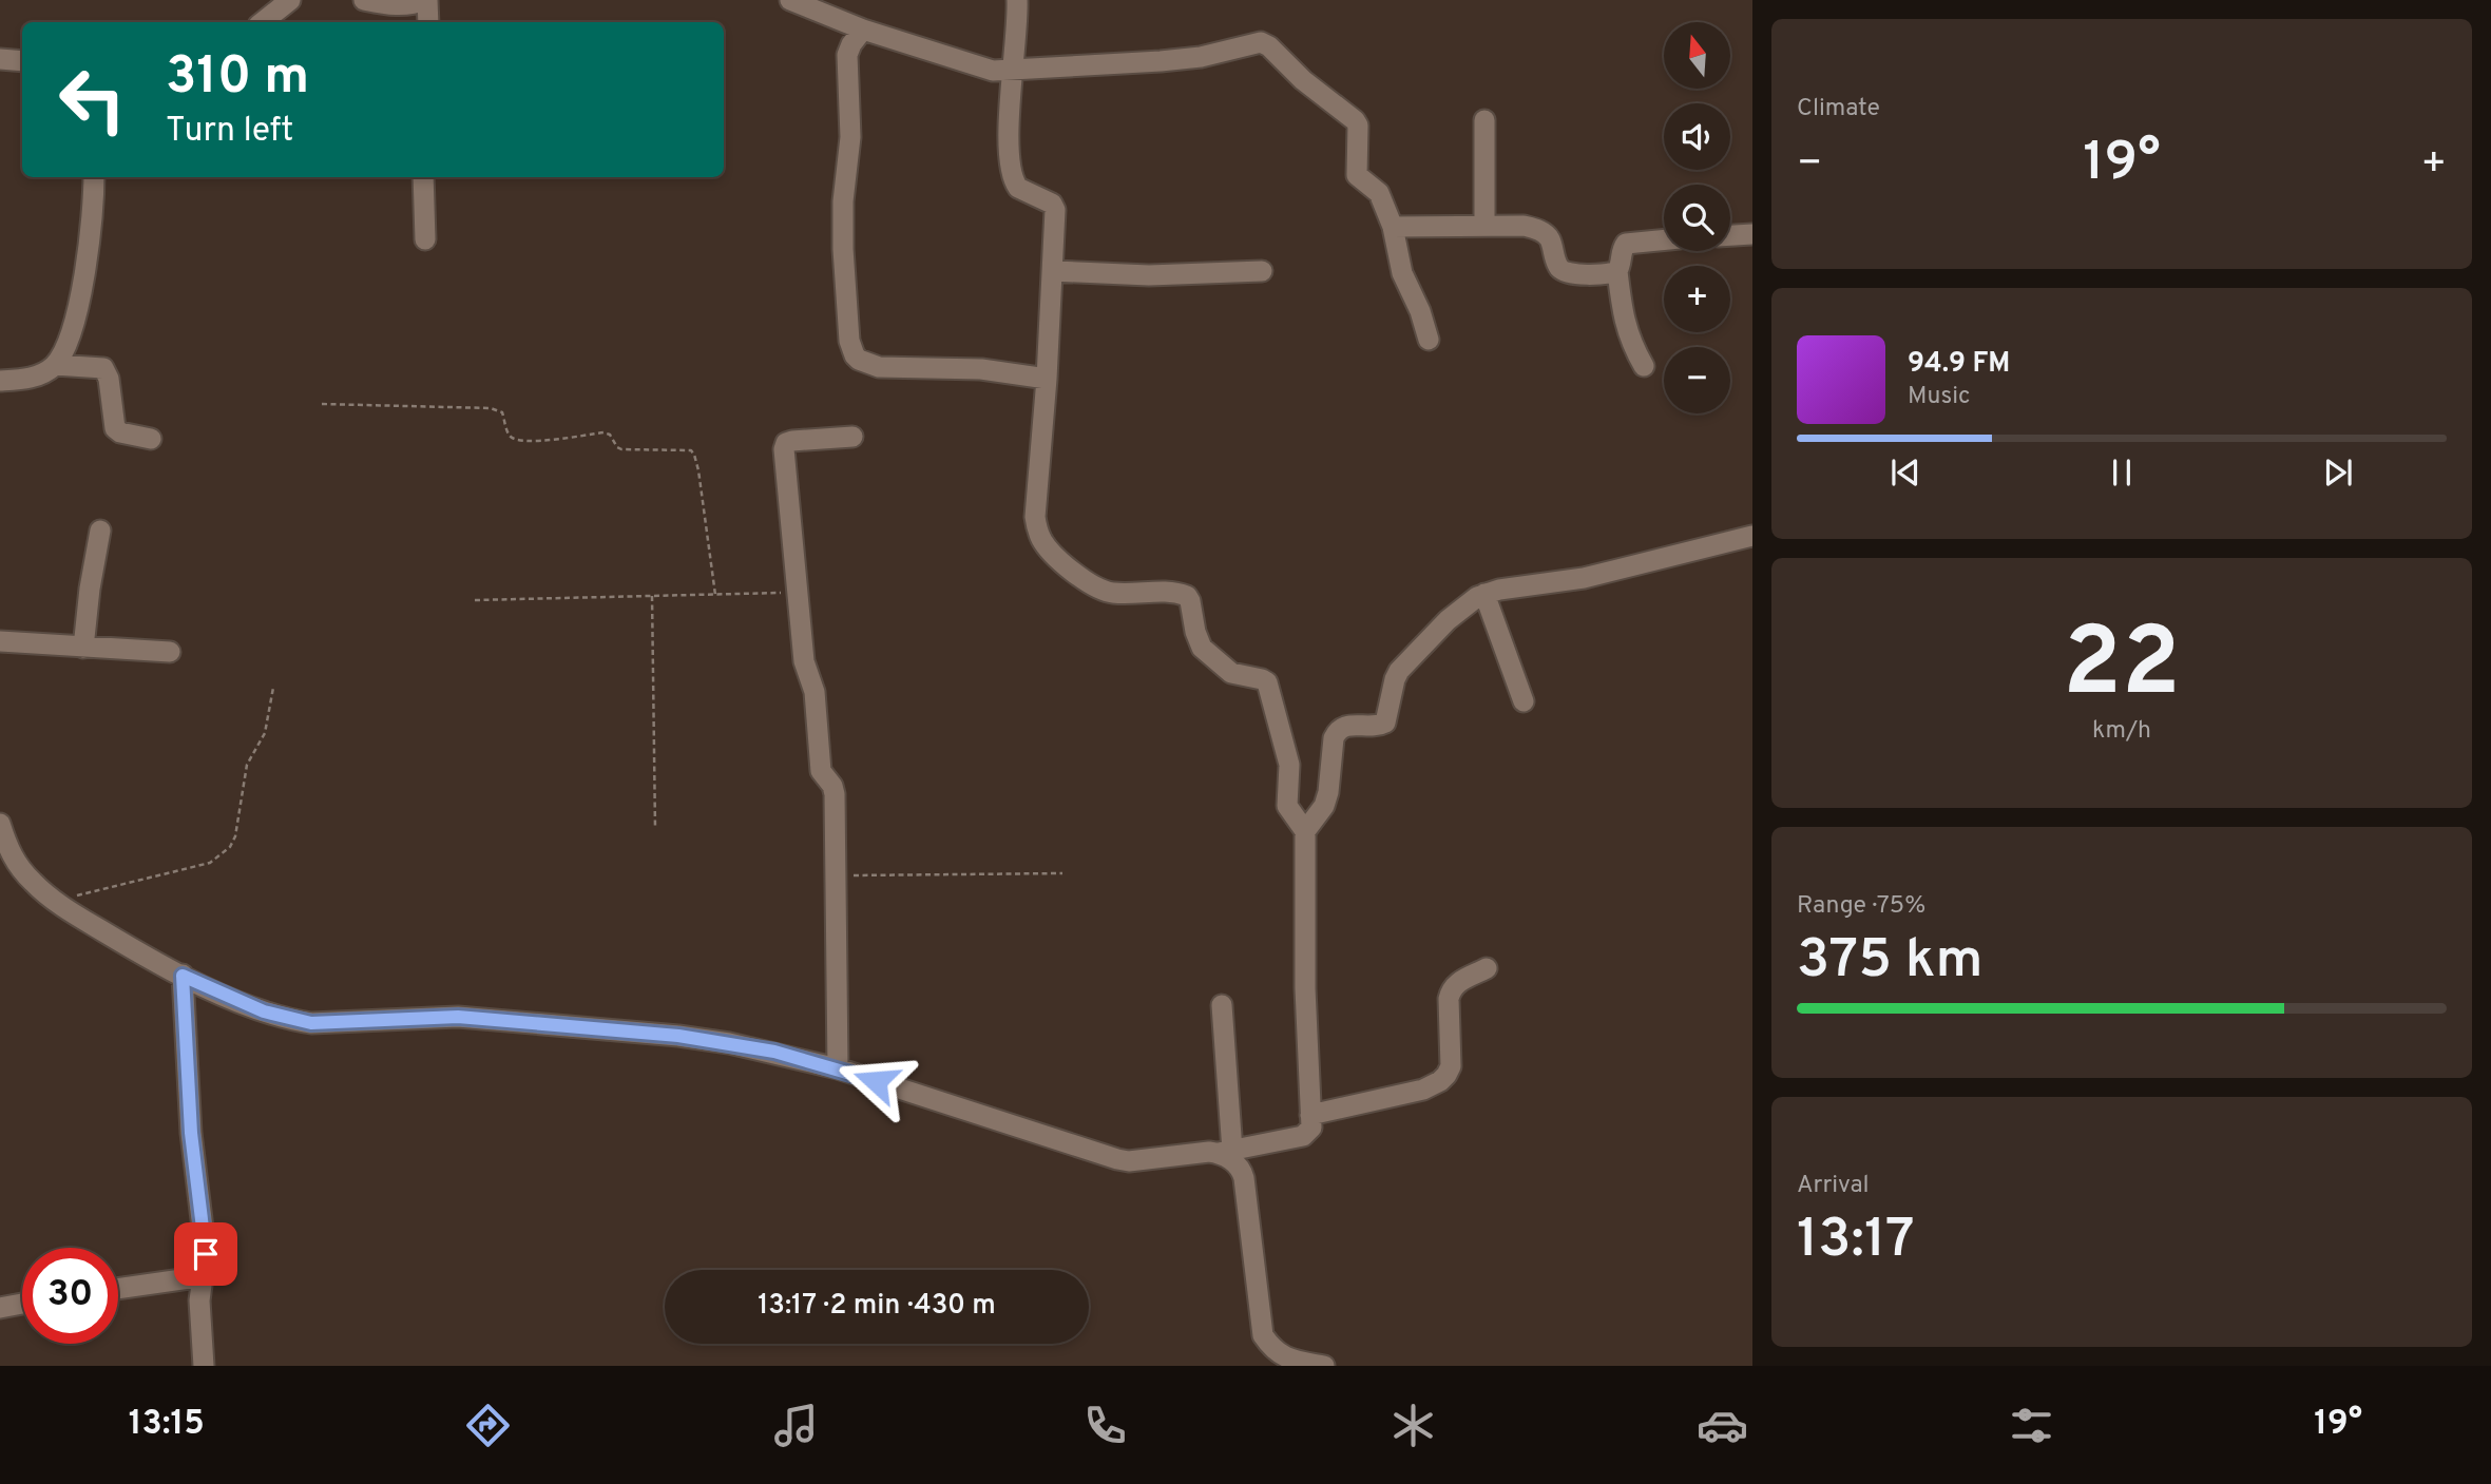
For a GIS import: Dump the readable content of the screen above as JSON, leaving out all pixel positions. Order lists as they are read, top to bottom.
{
  "north": "top",
  "page": {
    "tile": [
      "Climate",
      ["22", "km/h"],
      ["Range · 75%", "375 km"],
      ["Arrival", "13:17"]
    ],
    "map_buttons": ["+", "−"],
    "turn": ["310 m", "Turn left"],
    "heat": ["−", "19°", "+"],
    "song": ["94.9 FM", "Music"],
    "limit": "30",
    "trip": "13:17 · 2 min · 430 m",
    "tabs": ["13:15", "19°"]
  }
}
